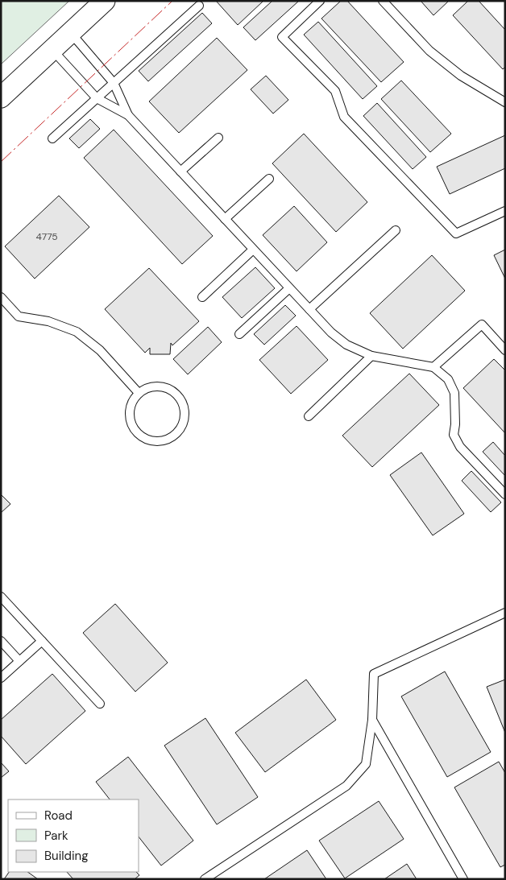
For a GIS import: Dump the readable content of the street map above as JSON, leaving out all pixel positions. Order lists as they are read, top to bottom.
{
  "house_numbers": ["4775"],
  "legend": ["Road", "Park", "Building"]
}
